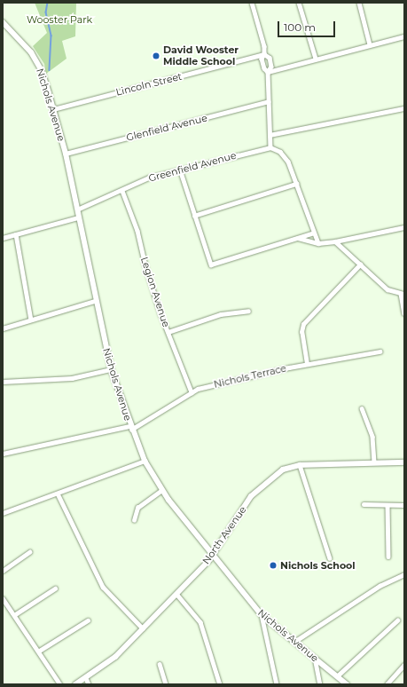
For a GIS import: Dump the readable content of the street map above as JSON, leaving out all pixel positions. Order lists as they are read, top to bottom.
{
  "streets": {
    "main road": ["Nichols Avenue", "North Avenue"],
    "street": [
      "Lincoln Street",
      "Glenfield Avenue",
      "Greenfield Avenue",
      "Legion Avenue",
      "Nichols Terrace"
    ]
  },
  "crossings": [
    ["Lincoln Street", "Nichols Avenue"],
    ["Nichols Avenue", "Glenfield Avenue"],
    ["Nichols Avenue", "Greenfield Avenue"],
    ["Nichols Avenue", "Nichols Terrace"],
    ["Nichols Avenue", "North Avenue"],
    ["Greenfield Avenue", "Legion Avenue"],
    ["Legion Avenue", "Nichols Terrace"]
  ],
  "parks": ["Wooster Park"],
  "places": ["David Wooster Middle School", "Nichols School"],
  "scale_bar": "100 m"
}
